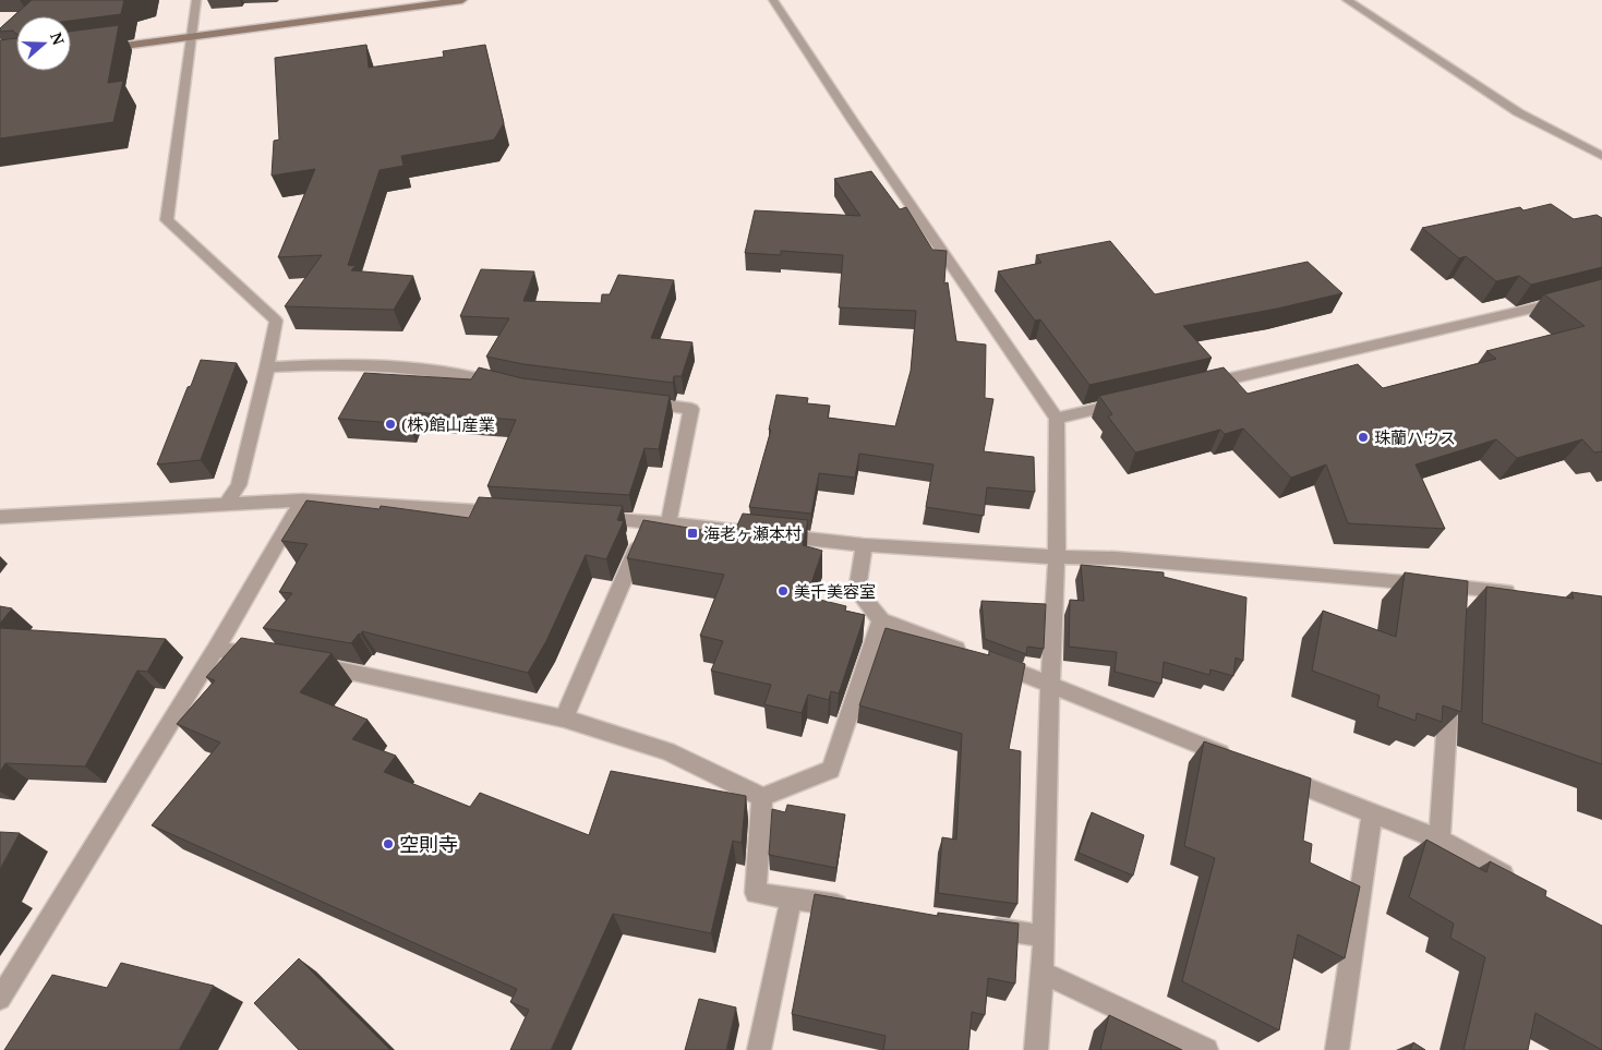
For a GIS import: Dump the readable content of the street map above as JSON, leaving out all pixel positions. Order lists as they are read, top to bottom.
{
  "places": {
    "other": [
      "(株)館山産業",
      "珠蘭ハウス",
      "美千美容室",
      "空則寺"
    ],
    "transit": ["海老ヶ瀬本村"]
  },
  "north": "right"
}
